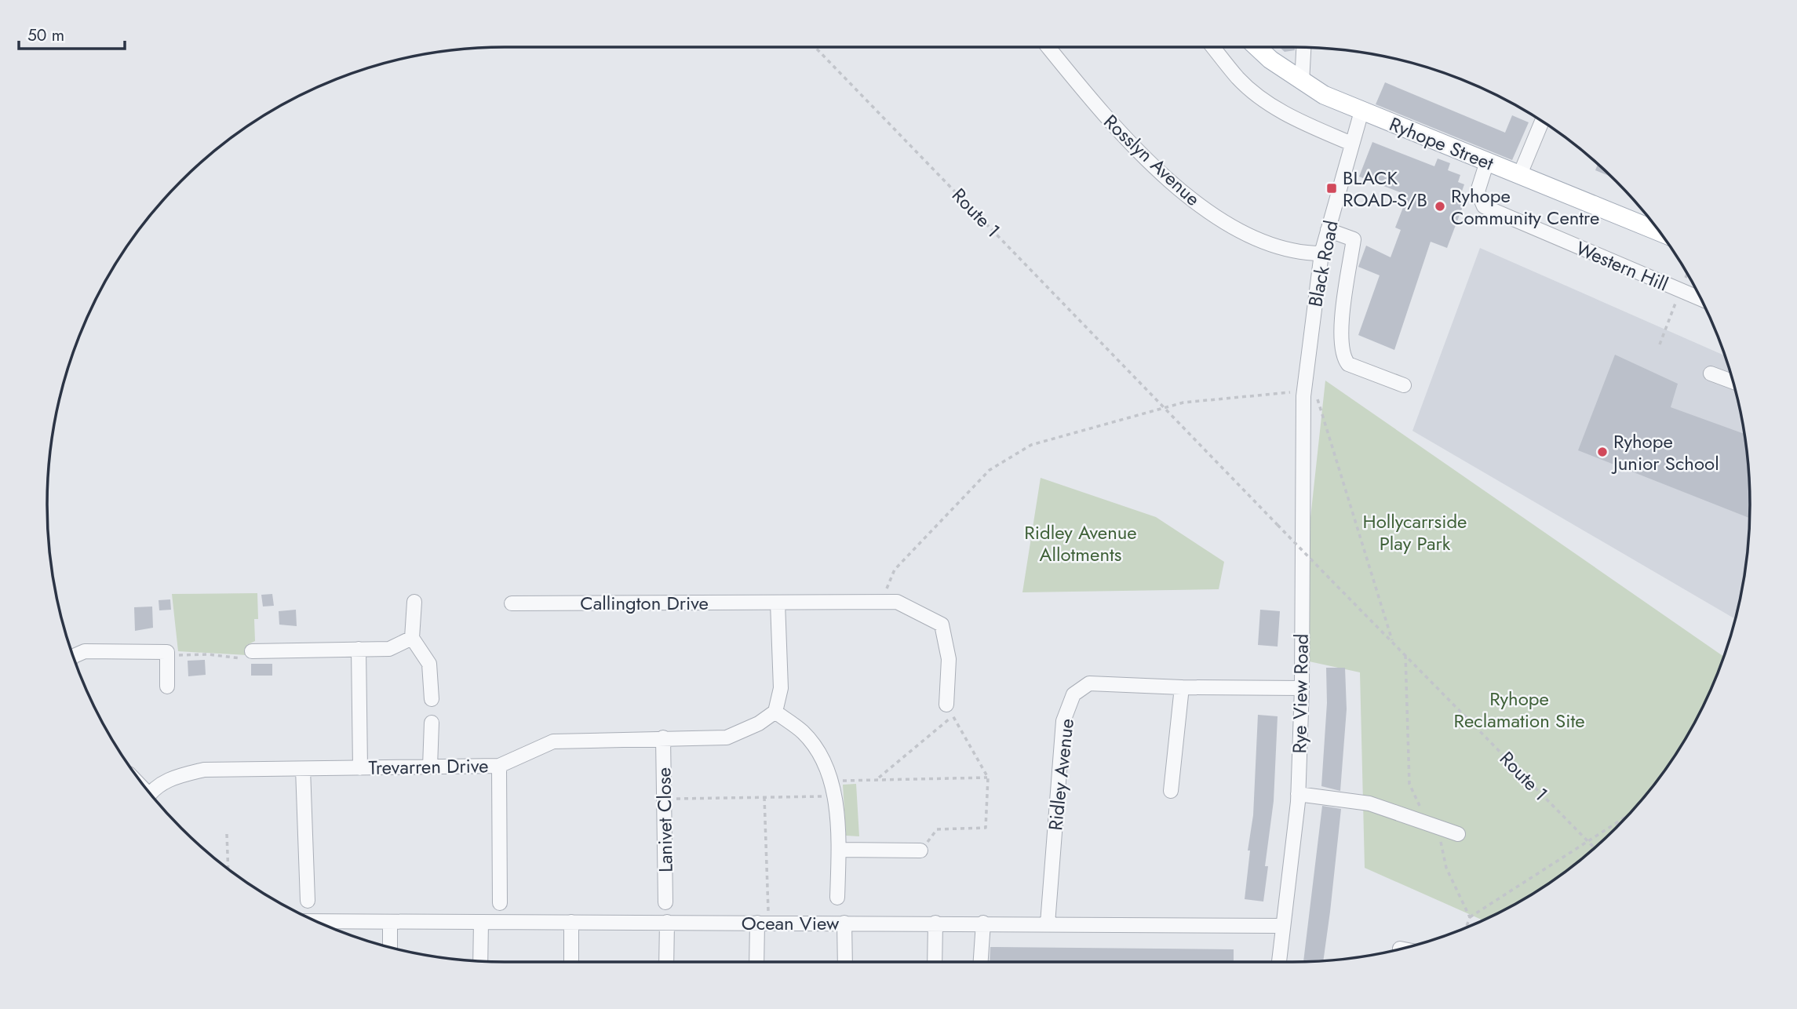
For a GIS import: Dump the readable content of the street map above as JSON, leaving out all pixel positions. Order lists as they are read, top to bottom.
{
  "streets": {
    "main road": ["Ryhope Street"],
    "street": [
      "Rosslyn Avenue",
      "Black Road",
      "Western Hill",
      "Callington Drive",
      "Rye View Road",
      "Trevarren Drive",
      "Ridley Avenue",
      "Lanivet Close",
      "Ocean View"
    ],
    "path": ["Route 1"]
  },
  "crossings": [
    ["Ryhope Street", "Black Road"],
    ["Ryhope Street", "Western Hill"],
    ["Rosslyn Avenue", "Black Road"],
    ["Black Road", "Rye View Road"],
    ["Rye View Road", "Ridley Avenue"],
    ["Rye View Road", "Ocean View"],
    ["Trevarren Drive", "Lanivet Close"],
    ["Ridley Avenue", "Ocean View"]
  ],
  "parks": ["Hollycarrside Play Park", "Ridley Avenue Allotments", "Ryhope Reclamation Site"],
  "places": {
    "transit": ["BLACK ROAD-S/B"],
    "other": ["Ryhope Community Centre", "Ryhope Junior School"]
  },
  "scale_bar": "50 m"
}
